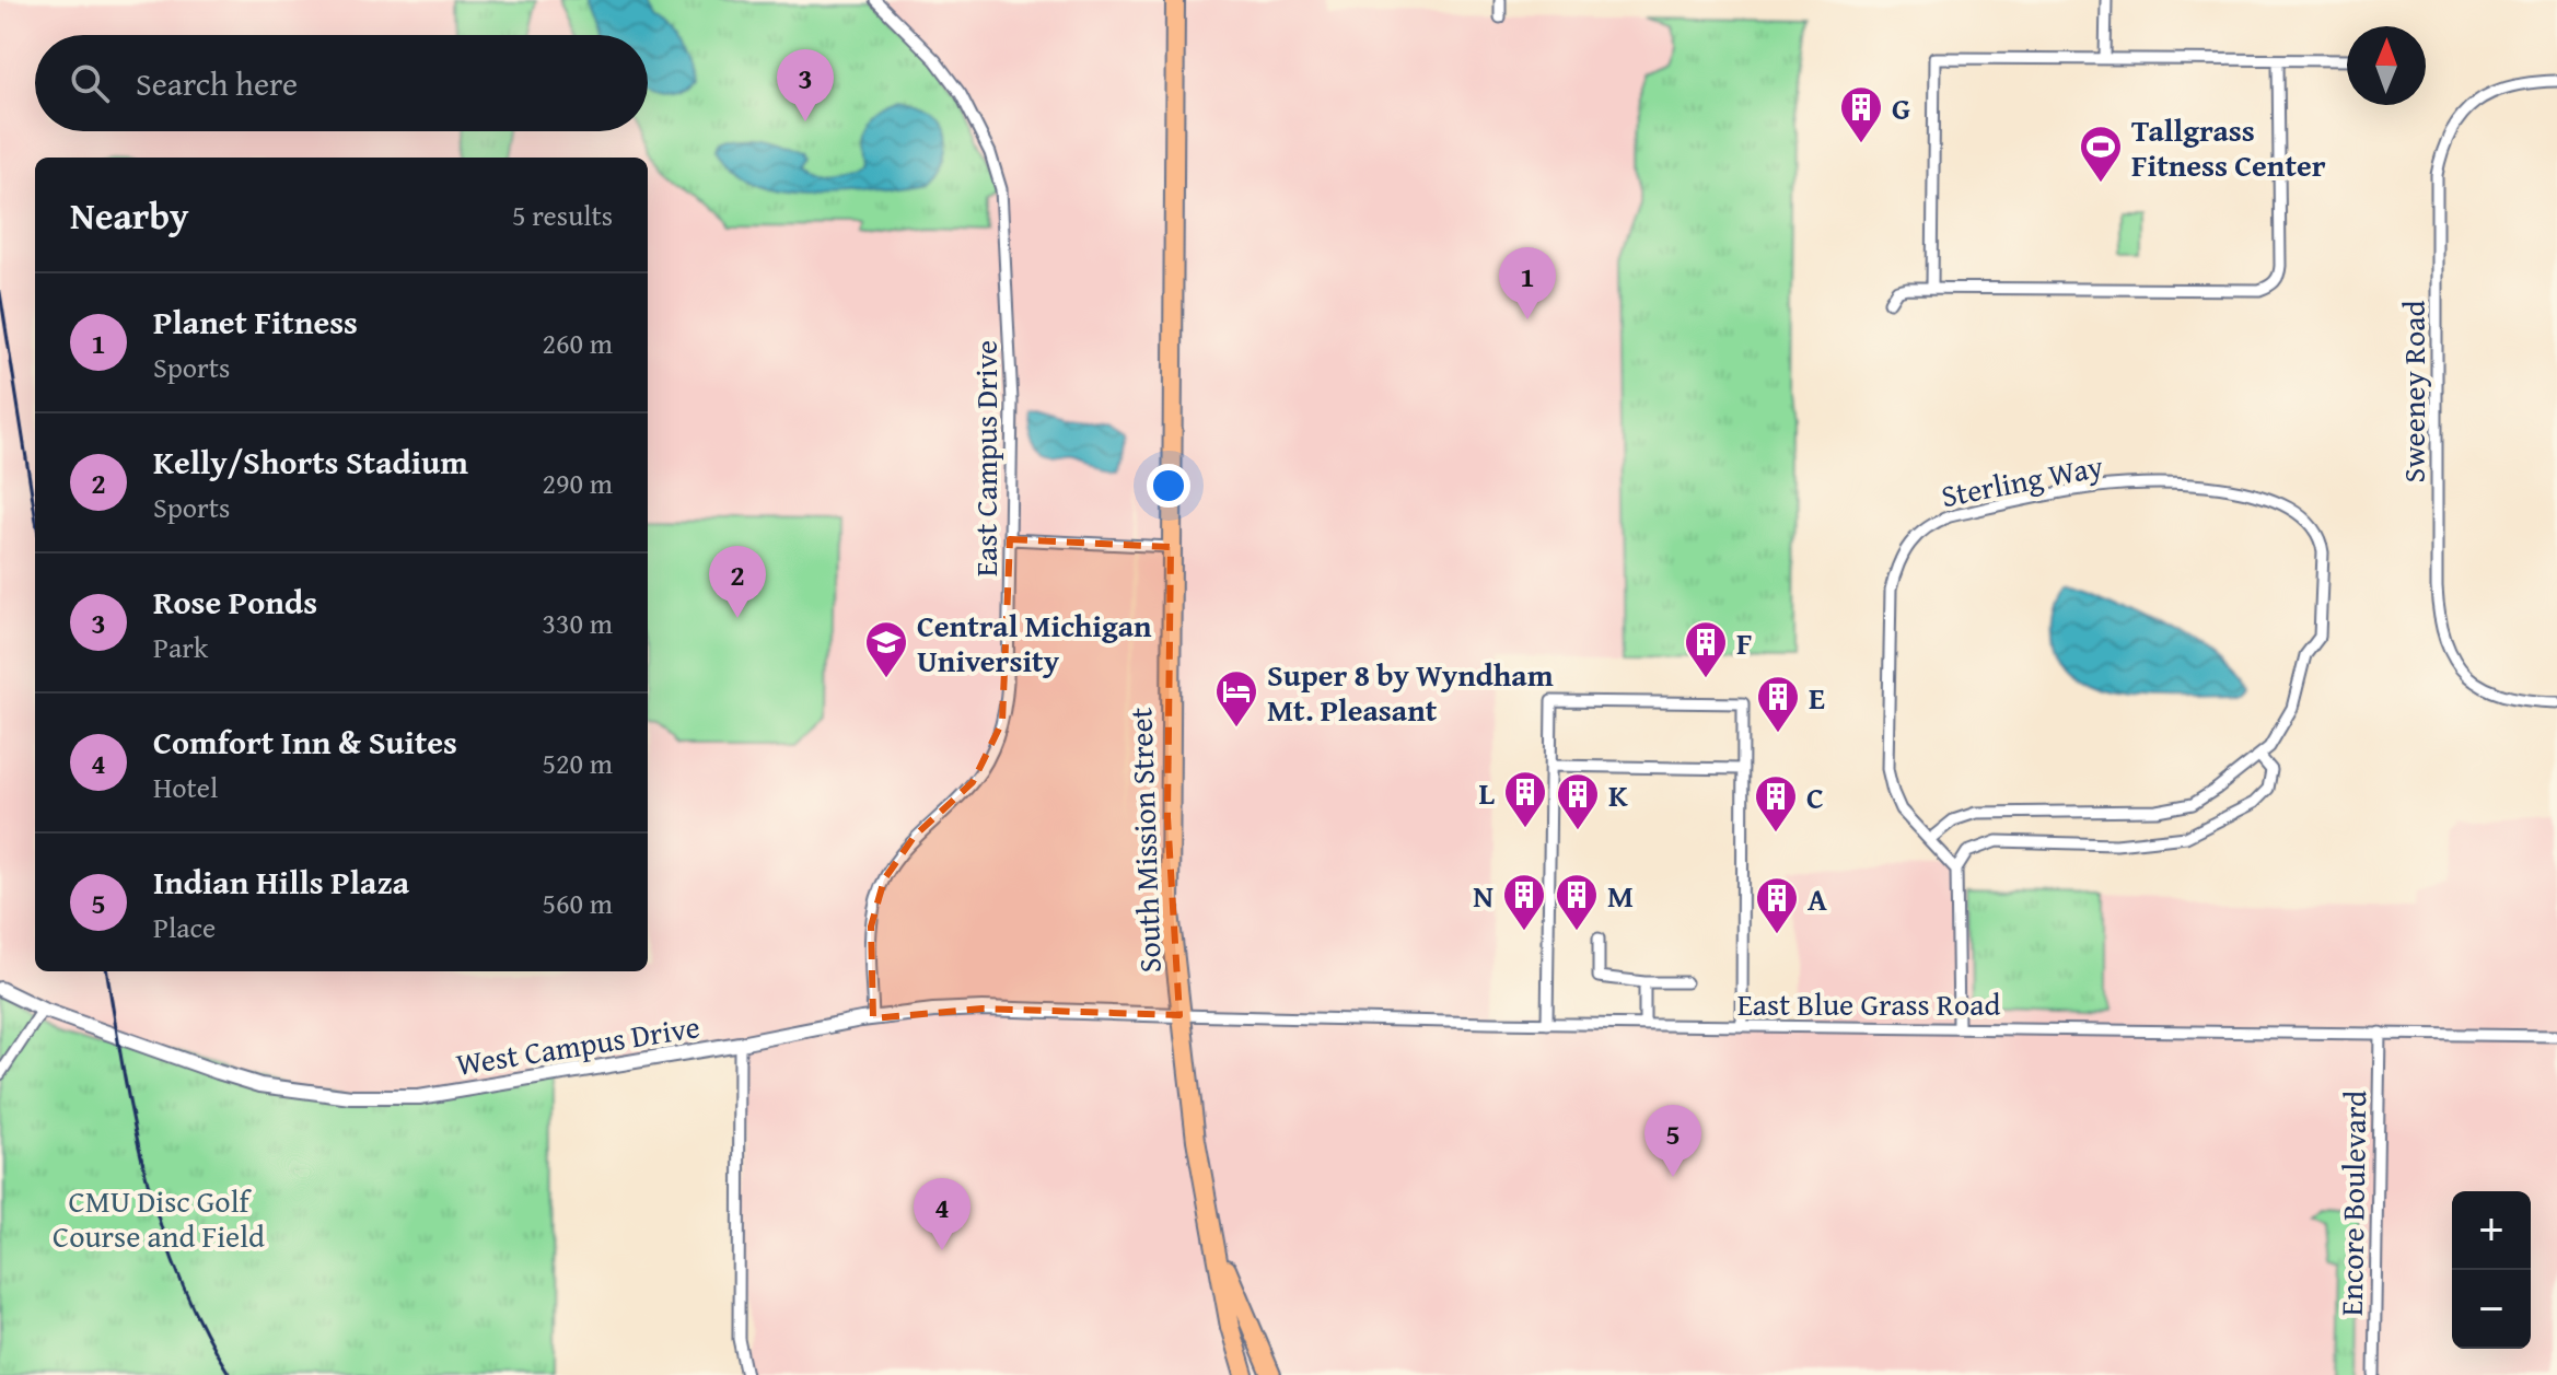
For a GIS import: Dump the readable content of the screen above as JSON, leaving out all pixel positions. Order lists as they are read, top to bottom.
{
  "streets": {
    "main road": ["South Mission Street"],
    "street": [
      "Sweeney Road",
      "East Campus Drive",
      "Sterling Way",
      "East Blue Grass Road",
      "West Campus Drive",
      "Encore Boulevard"
    ]
  },
  "crossings": [
    ["East Campus Drive", "West Campus Drive"],
    ["South Mission Street", "East Blue Grass Road"],
    ["South Mission Street", "West Campus Drive"],
    ["East Blue Grass Road", "West Campus Drive"],
    ["East Blue Grass Road", "Encore Boulevard"]
  ],
  "parks": ["CMU Disc Golf Course and Field"],
  "places": {
    "building": [
      "G",
      "F",
      "E",
      "L",
      "K",
      "C",
      "N",
      "M",
      "A"
    ],
    "sports": ["Tallgrass Fitness Center"],
    "school or university": ["Central Michigan University"],
    "hotel": ["Super 8 by Wyndham Mt. Pleasant"]
  },
  "north": "top",
  "page": {
    "search": "Search here",
    "pins": [
      "3",
      "1",
      "2",
      "5",
      "4"
    ],
    "heading": ["Nearby", "5 results"],
    "list": [
      {
        "mark": "1",
        "name": "Planet Fitness",
        "note": "Sports",
        "value": "260 m"
      },
      {
        "mark": "2",
        "name": "Kelly/Shorts Stadium",
        "note": "Sports",
        "value": "290 m"
      },
      {
        "mark": "3",
        "name": "Rose Ponds",
        "note": "Park",
        "value": "330 m"
      },
      {
        "mark": "4",
        "name": "Comfort Inn & Suites",
        "note": "Hotel",
        "value": "520 m"
      },
      {
        "mark": "5",
        "name": "Indian Hills Plaza",
        "note": "Place",
        "value": "560 m"
      }
    ],
    "map_buttons": ["+", "−"]
  }
}
